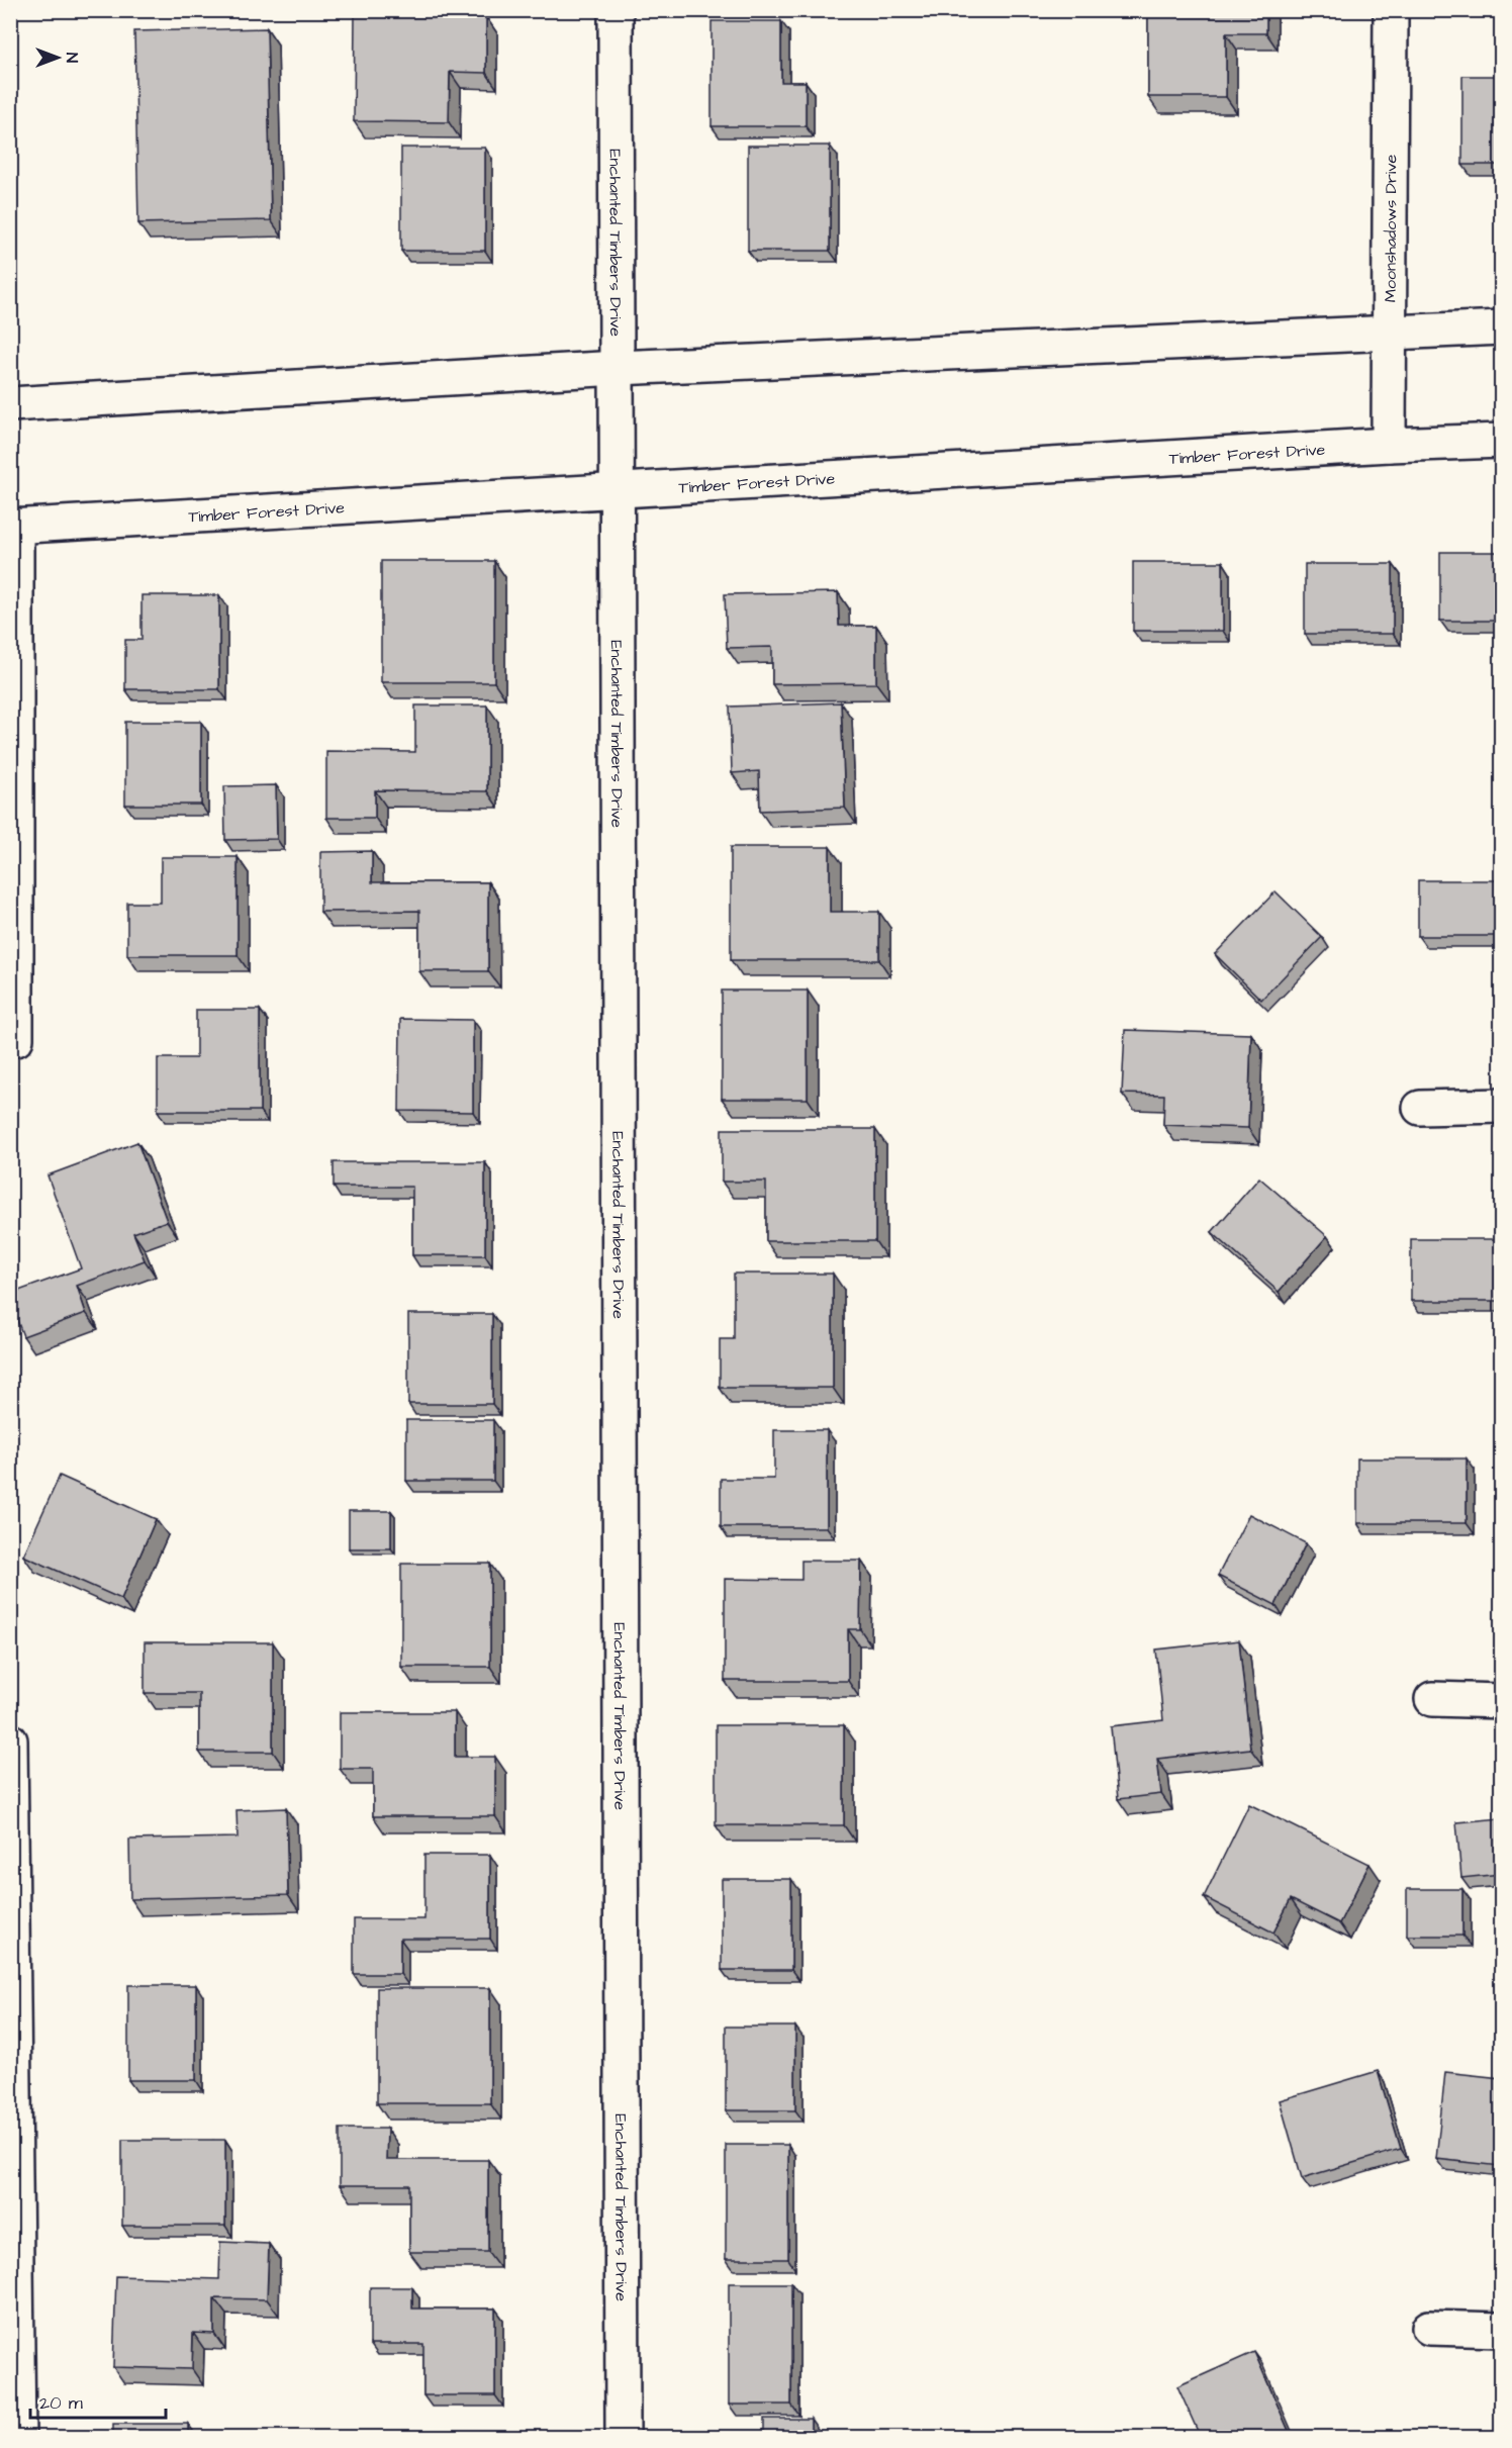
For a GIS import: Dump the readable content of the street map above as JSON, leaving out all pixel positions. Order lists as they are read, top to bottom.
{
  "streets": {
    "street": ["Moonshadows Drive", "Enchanted Timbers Drive", "Timber Forest Drive"]
  },
  "crossings": [
    ["Moonshadows Drive", "Timber Forest Drive"],
    ["Enchanted Timbers Drive", "Timber Forest Drive"]
  ],
  "scale_bar": "20 m",
  "north": "right"
}
